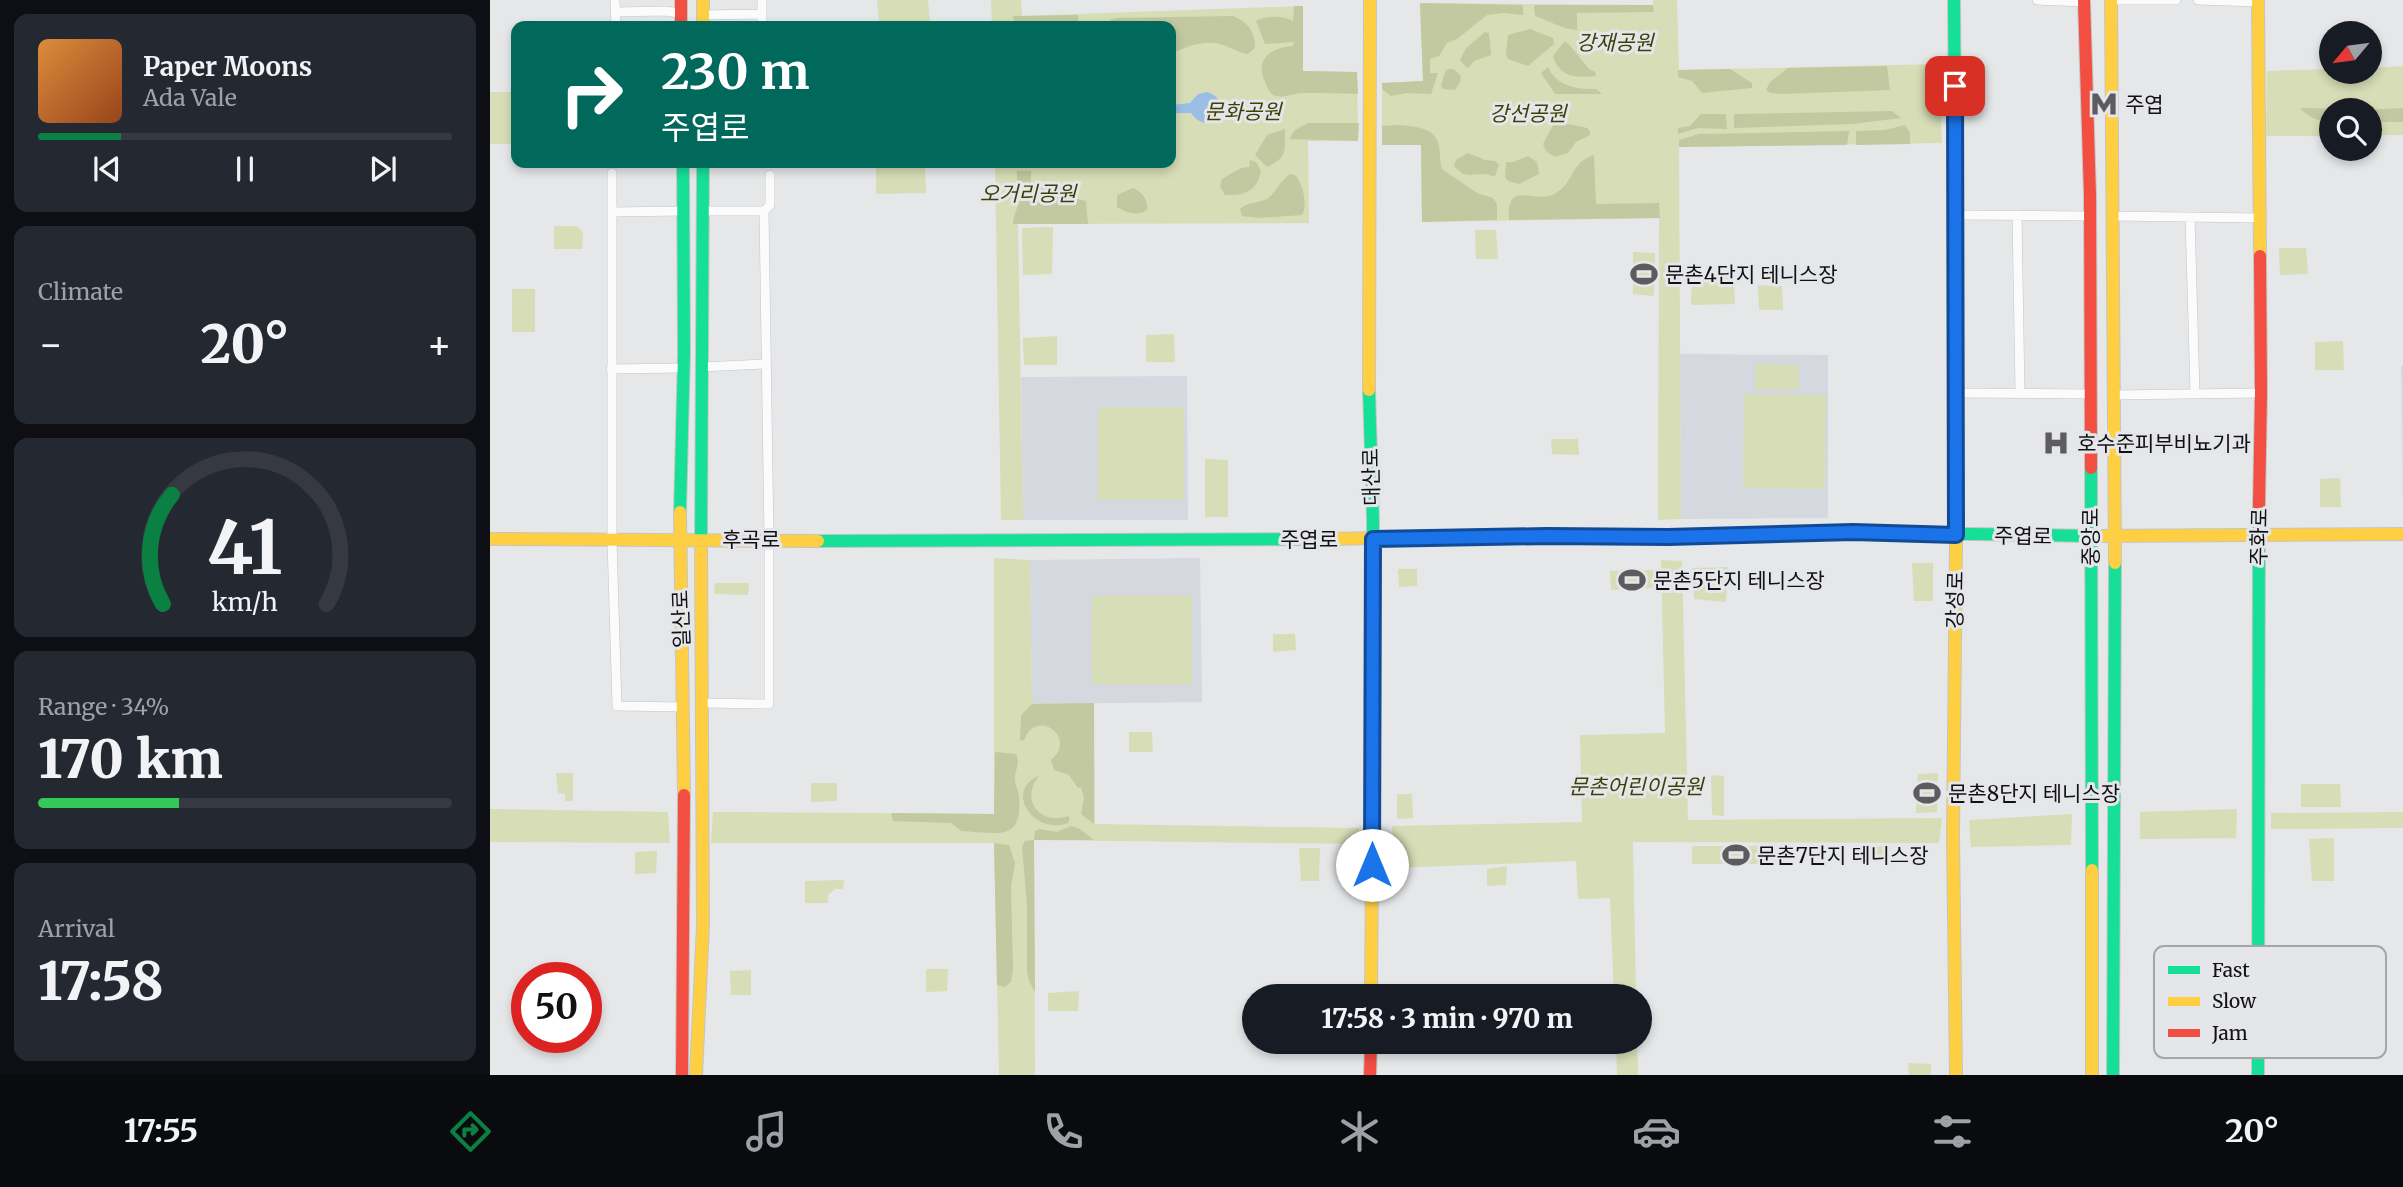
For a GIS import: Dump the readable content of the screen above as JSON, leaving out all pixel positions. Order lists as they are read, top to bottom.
{
  "streets": {
    "main road": [
      "대산로",
      "주엽로",
      "중앙로",
      "주화로",
      "후곡로",
      "강성로",
      "일산로"
    ]
  },
  "crossings": [
    ["대산로", "주엽로"],
    ["주엽로", "중앙로"],
    ["주엽로", "주화로"],
    ["주엽로", "후곡로"],
    ["주엽로", "강성로"],
    ["후곡로", "일산로"]
  ],
  "parks": [
    "강재공원",
    "문화공원",
    "강선공원",
    "오거리공원",
    "문촌어린이공원"
  ],
  "places": {
    "metro station": ["주엽"],
    "sports": [
      "문촌4단지 테니스장",
      "문촌5단지 테니스장",
      "문촌8단지 테니스장",
      "문촌7단지 테니스장"
    ],
    "hospital": ["호수준피부비뇨기과"]
  },
  "legend": ["Fast", "Slow", "Jam"],
  "north": "bottom left",
  "page": {
    "turn": ["230 m", "주엽로"],
    "song": ["Paper Moons", "Ada Vale"],
    "tile": [
      "Climate",
      ["Range · 34%", "170 km"],
      ["Arrival", "17:58"]
    ],
    "heat": ["−", "20°", "+"],
    "limit": "50",
    "trip": "17:58 · 3 min · 970 m",
    "tabs": ["17:55", "20°"],
    "gauge": ["41", "km/h"]
  }
}
